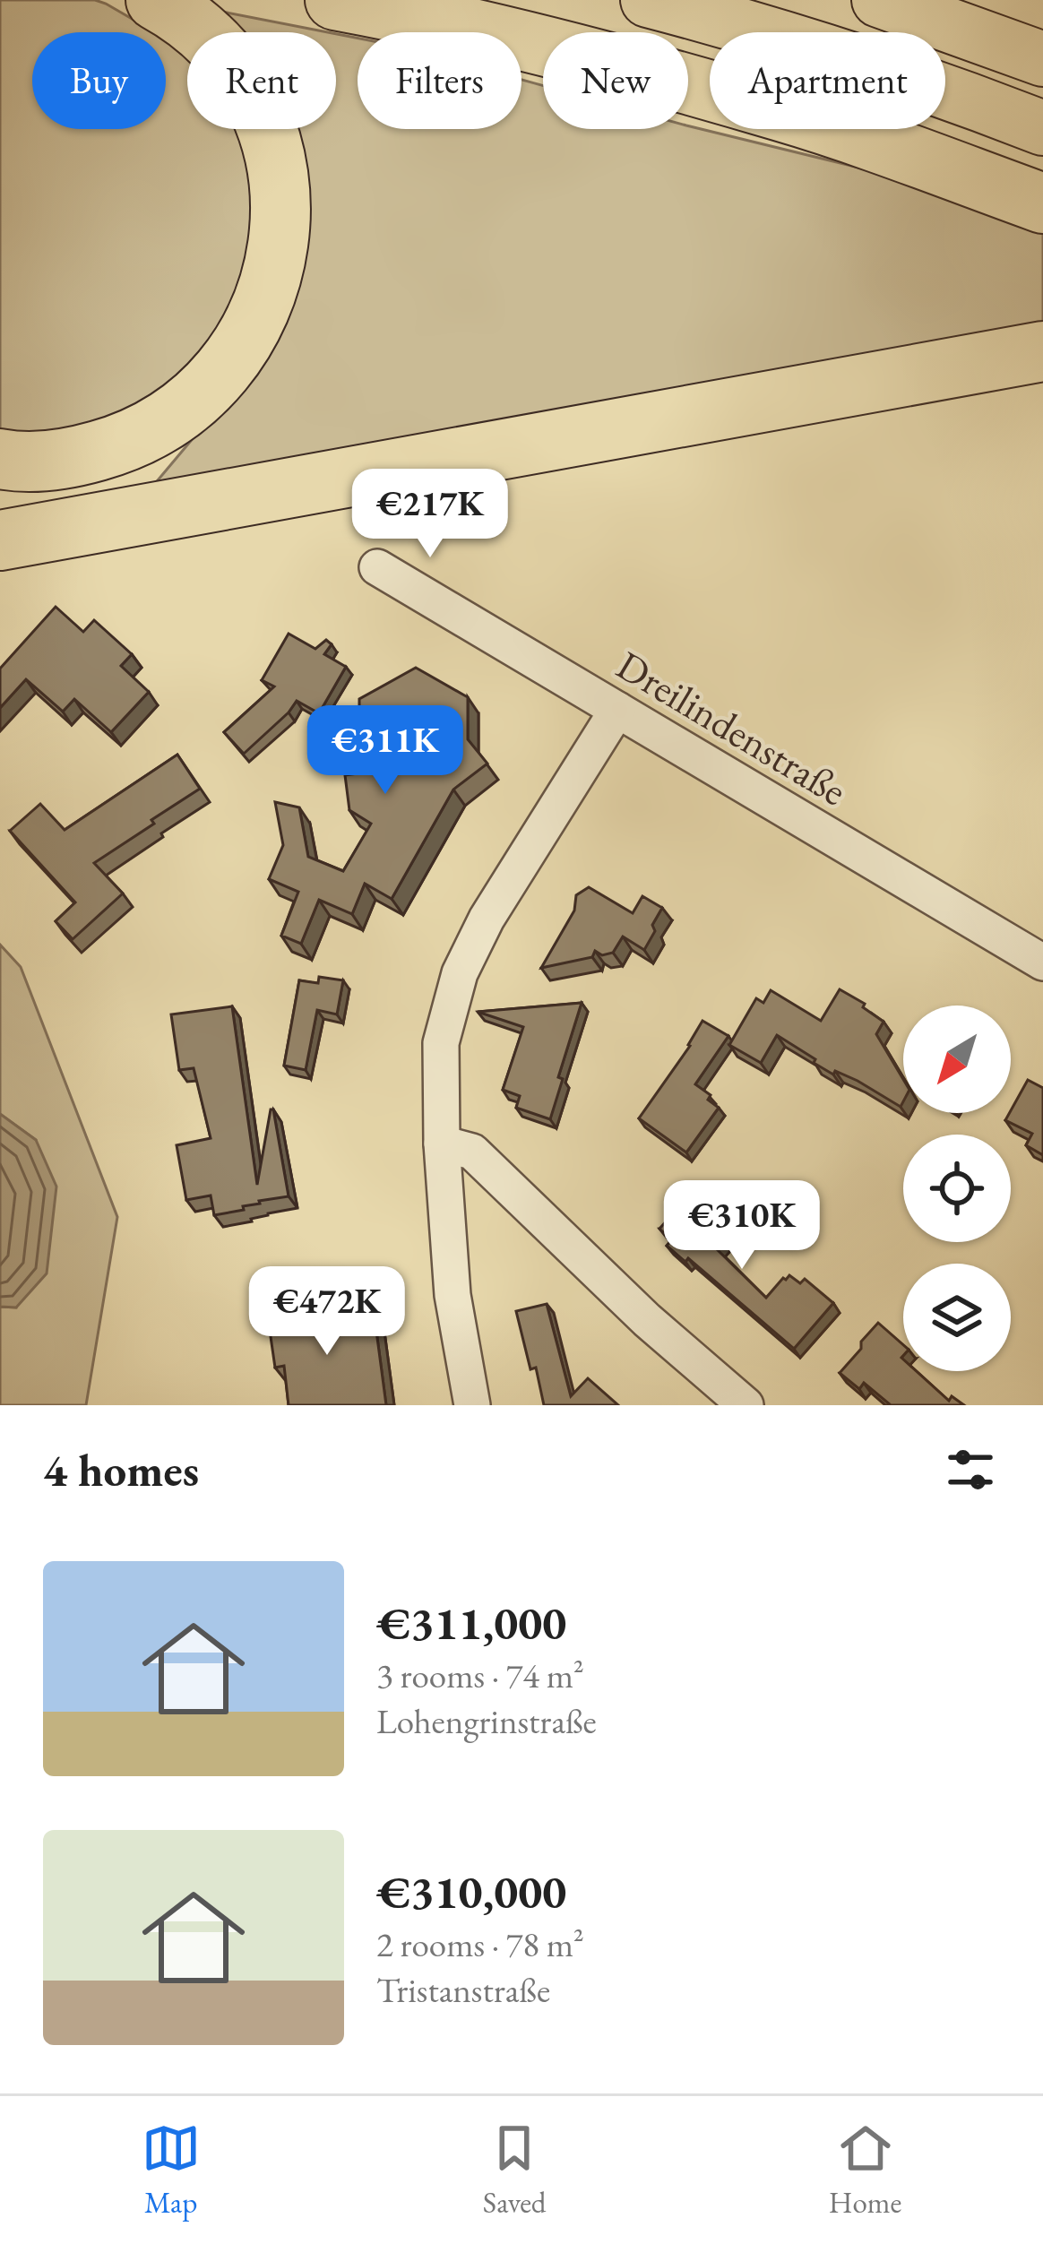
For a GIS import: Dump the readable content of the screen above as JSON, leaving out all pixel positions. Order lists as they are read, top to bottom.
{
  "streets": {
    "street": ["Dreilindenstraße"]
  },
  "north": "bottom left",
  "page": {
    "chip": [
      "Buy",
      "Rent",
      "Filters",
      "New",
      "Apartment"
    ],
    "price": [
      "€217K",
      "€311K",
      "€310K",
      "€472K"
    ],
    "heading": "4 homes",
    "list": [
      {
        "name": "€311,000",
        "note": "3 rooms · 74 m² · Lohengrinstraße"
      },
      {
        "name": "€310,000",
        "note": "2 rooms · 78 m² · Tristanstraße"
      }
    ],
    "tabs": ["Map", "Saved", "Home"]
  }
}
